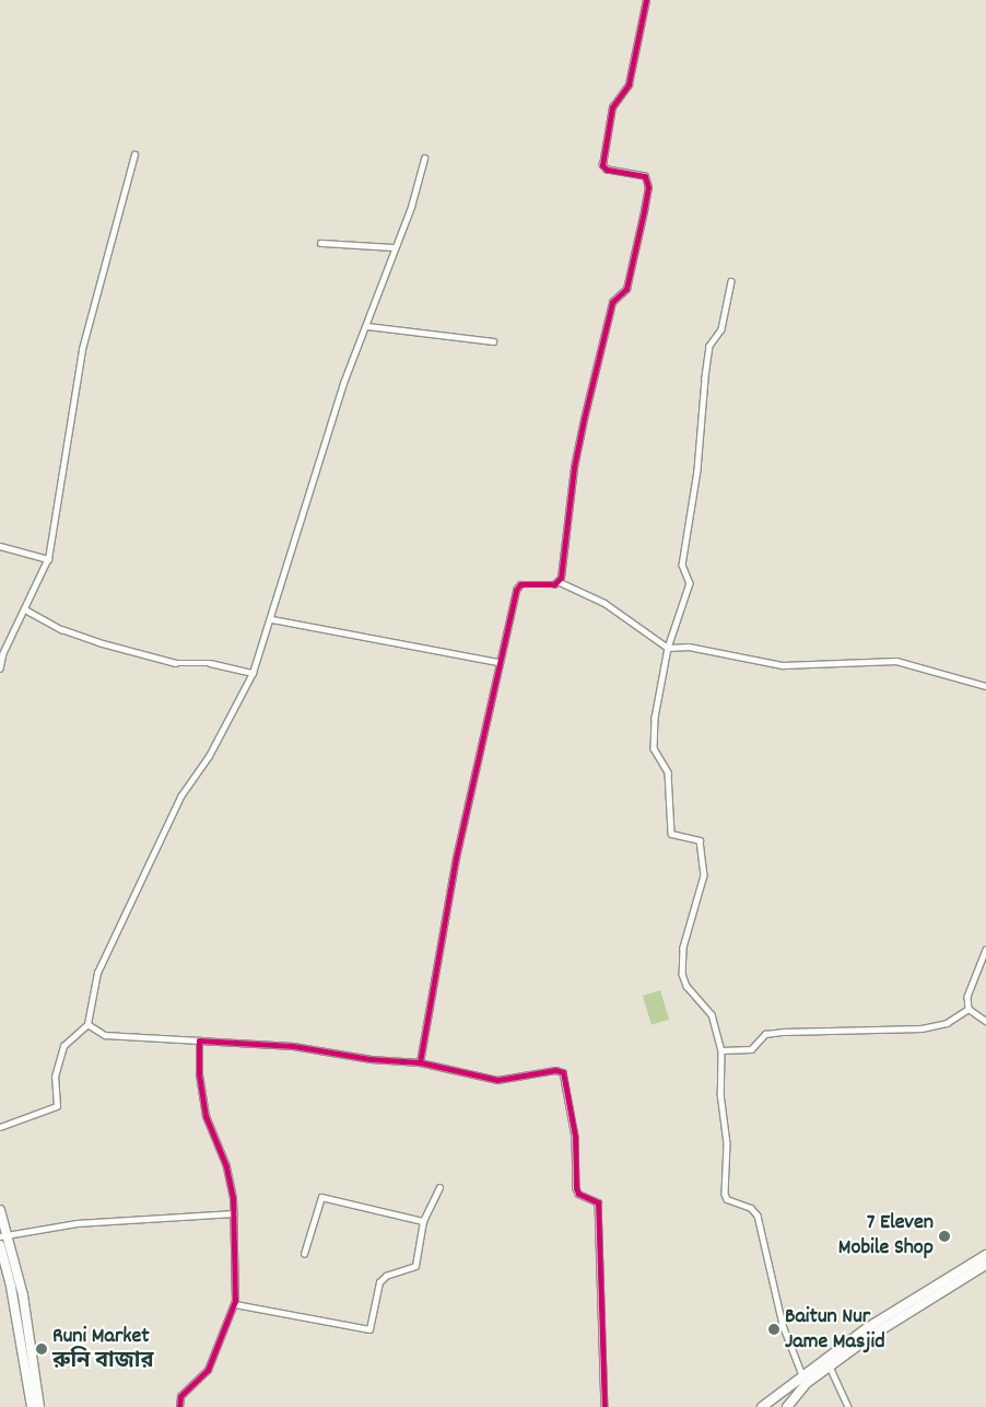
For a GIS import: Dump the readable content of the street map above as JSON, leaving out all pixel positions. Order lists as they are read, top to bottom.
{
  "places": ["7 Eleven Mobile Shop", "Baitun Nur Jame Masjid", "Runi Market রুনি বাজার"]
}
